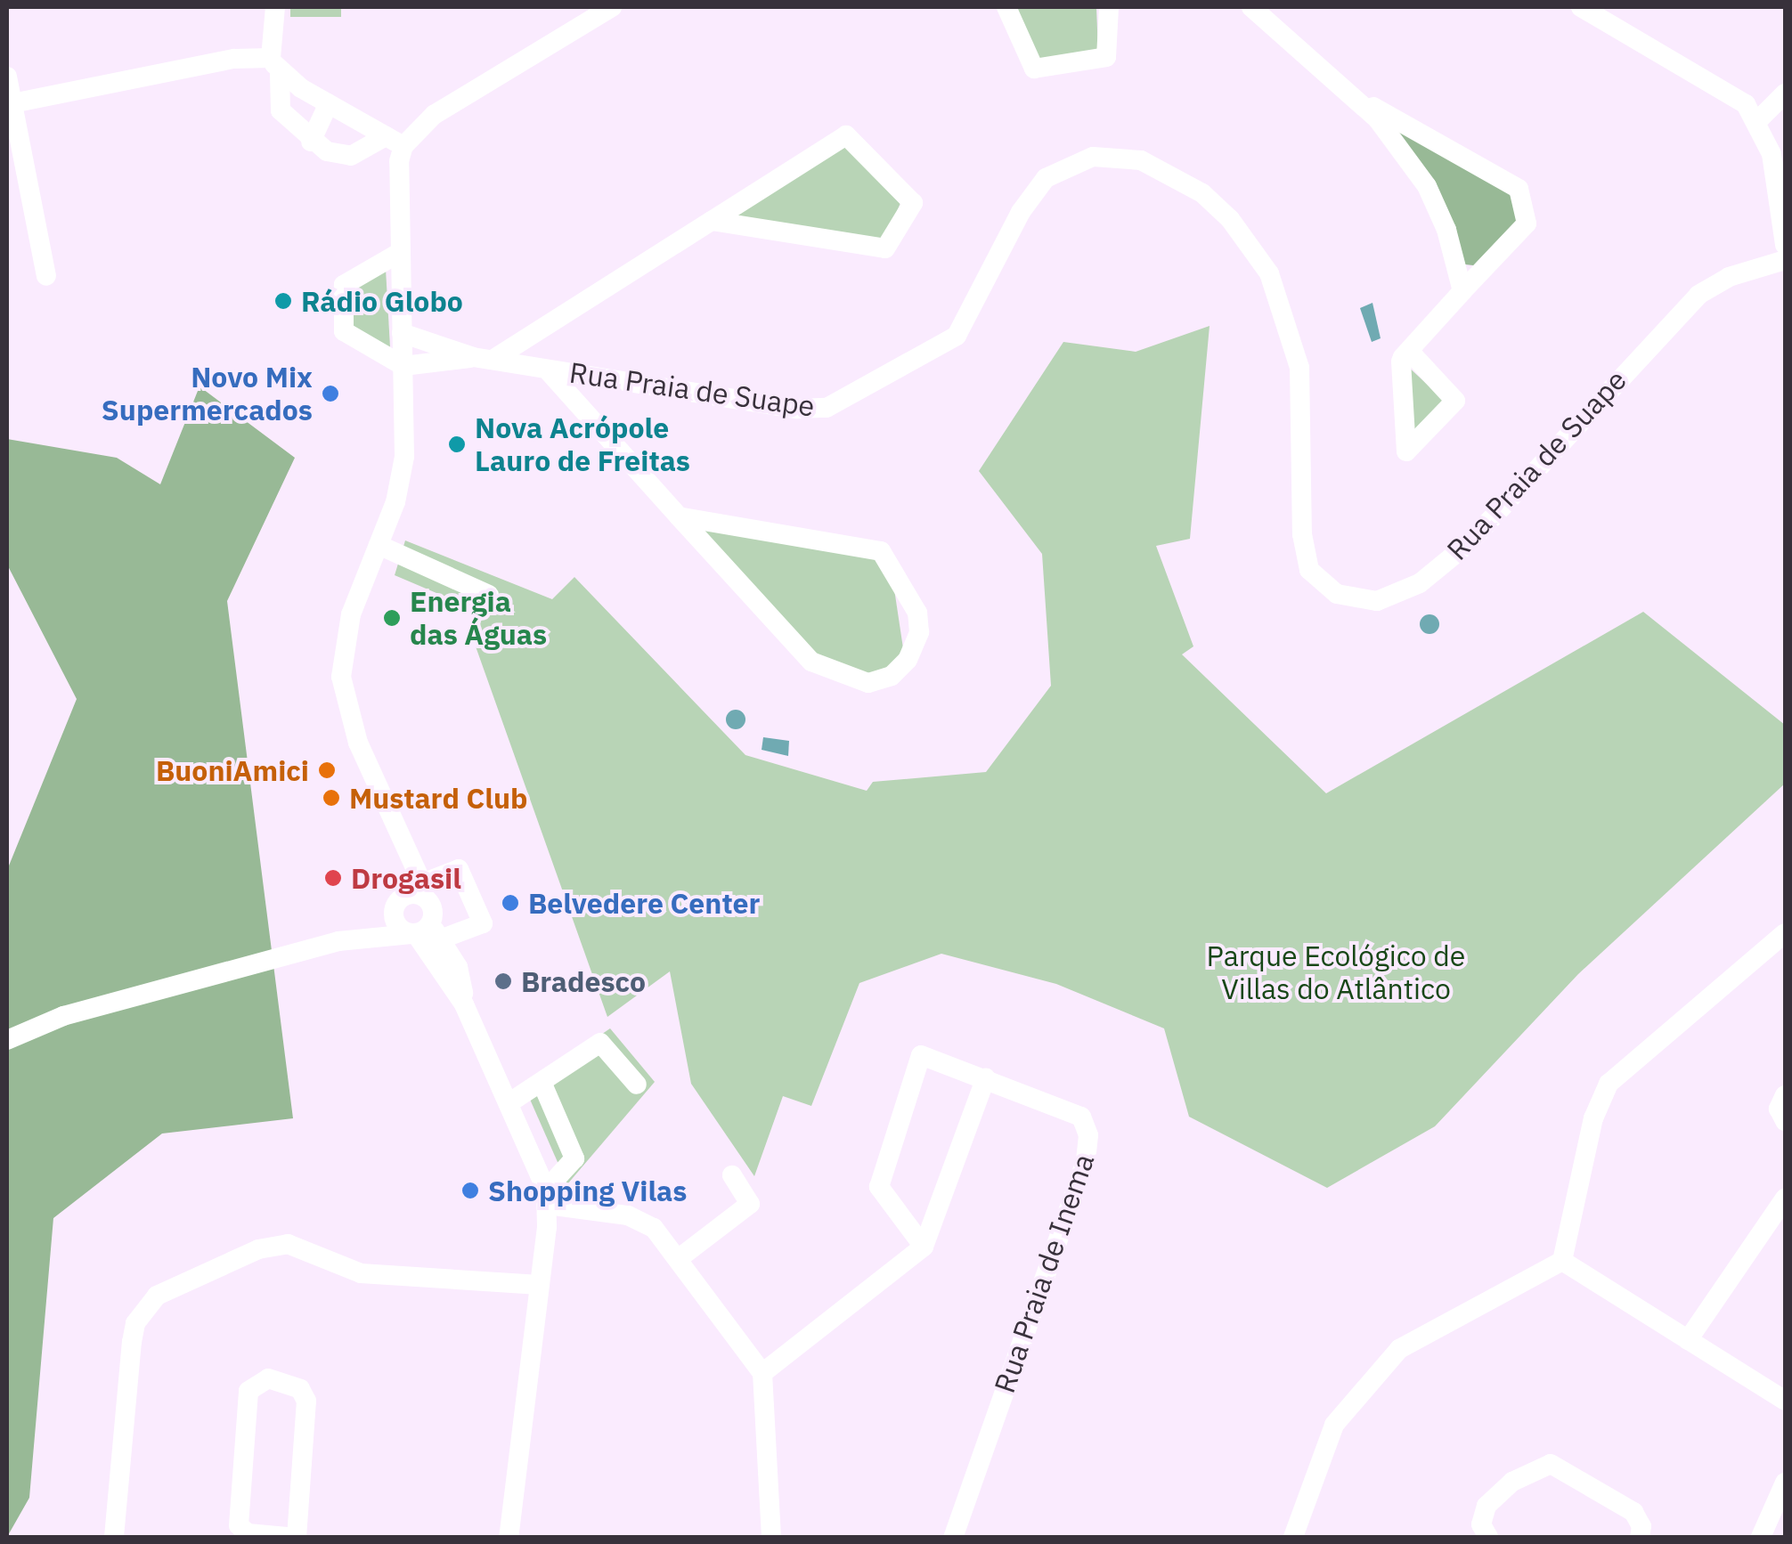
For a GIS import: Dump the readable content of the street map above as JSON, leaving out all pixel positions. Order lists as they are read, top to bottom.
{
  "streets": {
    "street": ["Rua Praia de Suape", "Rua Praia de Inema"]
  },
  "parks": ["Parque Ecológico de Villas do Atlântico"],
  "places": [
    "Rádio Globo",
    "Novo Mix Supermercados",
    "Nova Acrópole Lauro de Freitas",
    "Energia das Águas",
    "BuoniAmici",
    "Mustard Club",
    "Drogasil",
    "Belvedere Center",
    "Bradesco",
    "Shopping Vilas"
  ]
}
